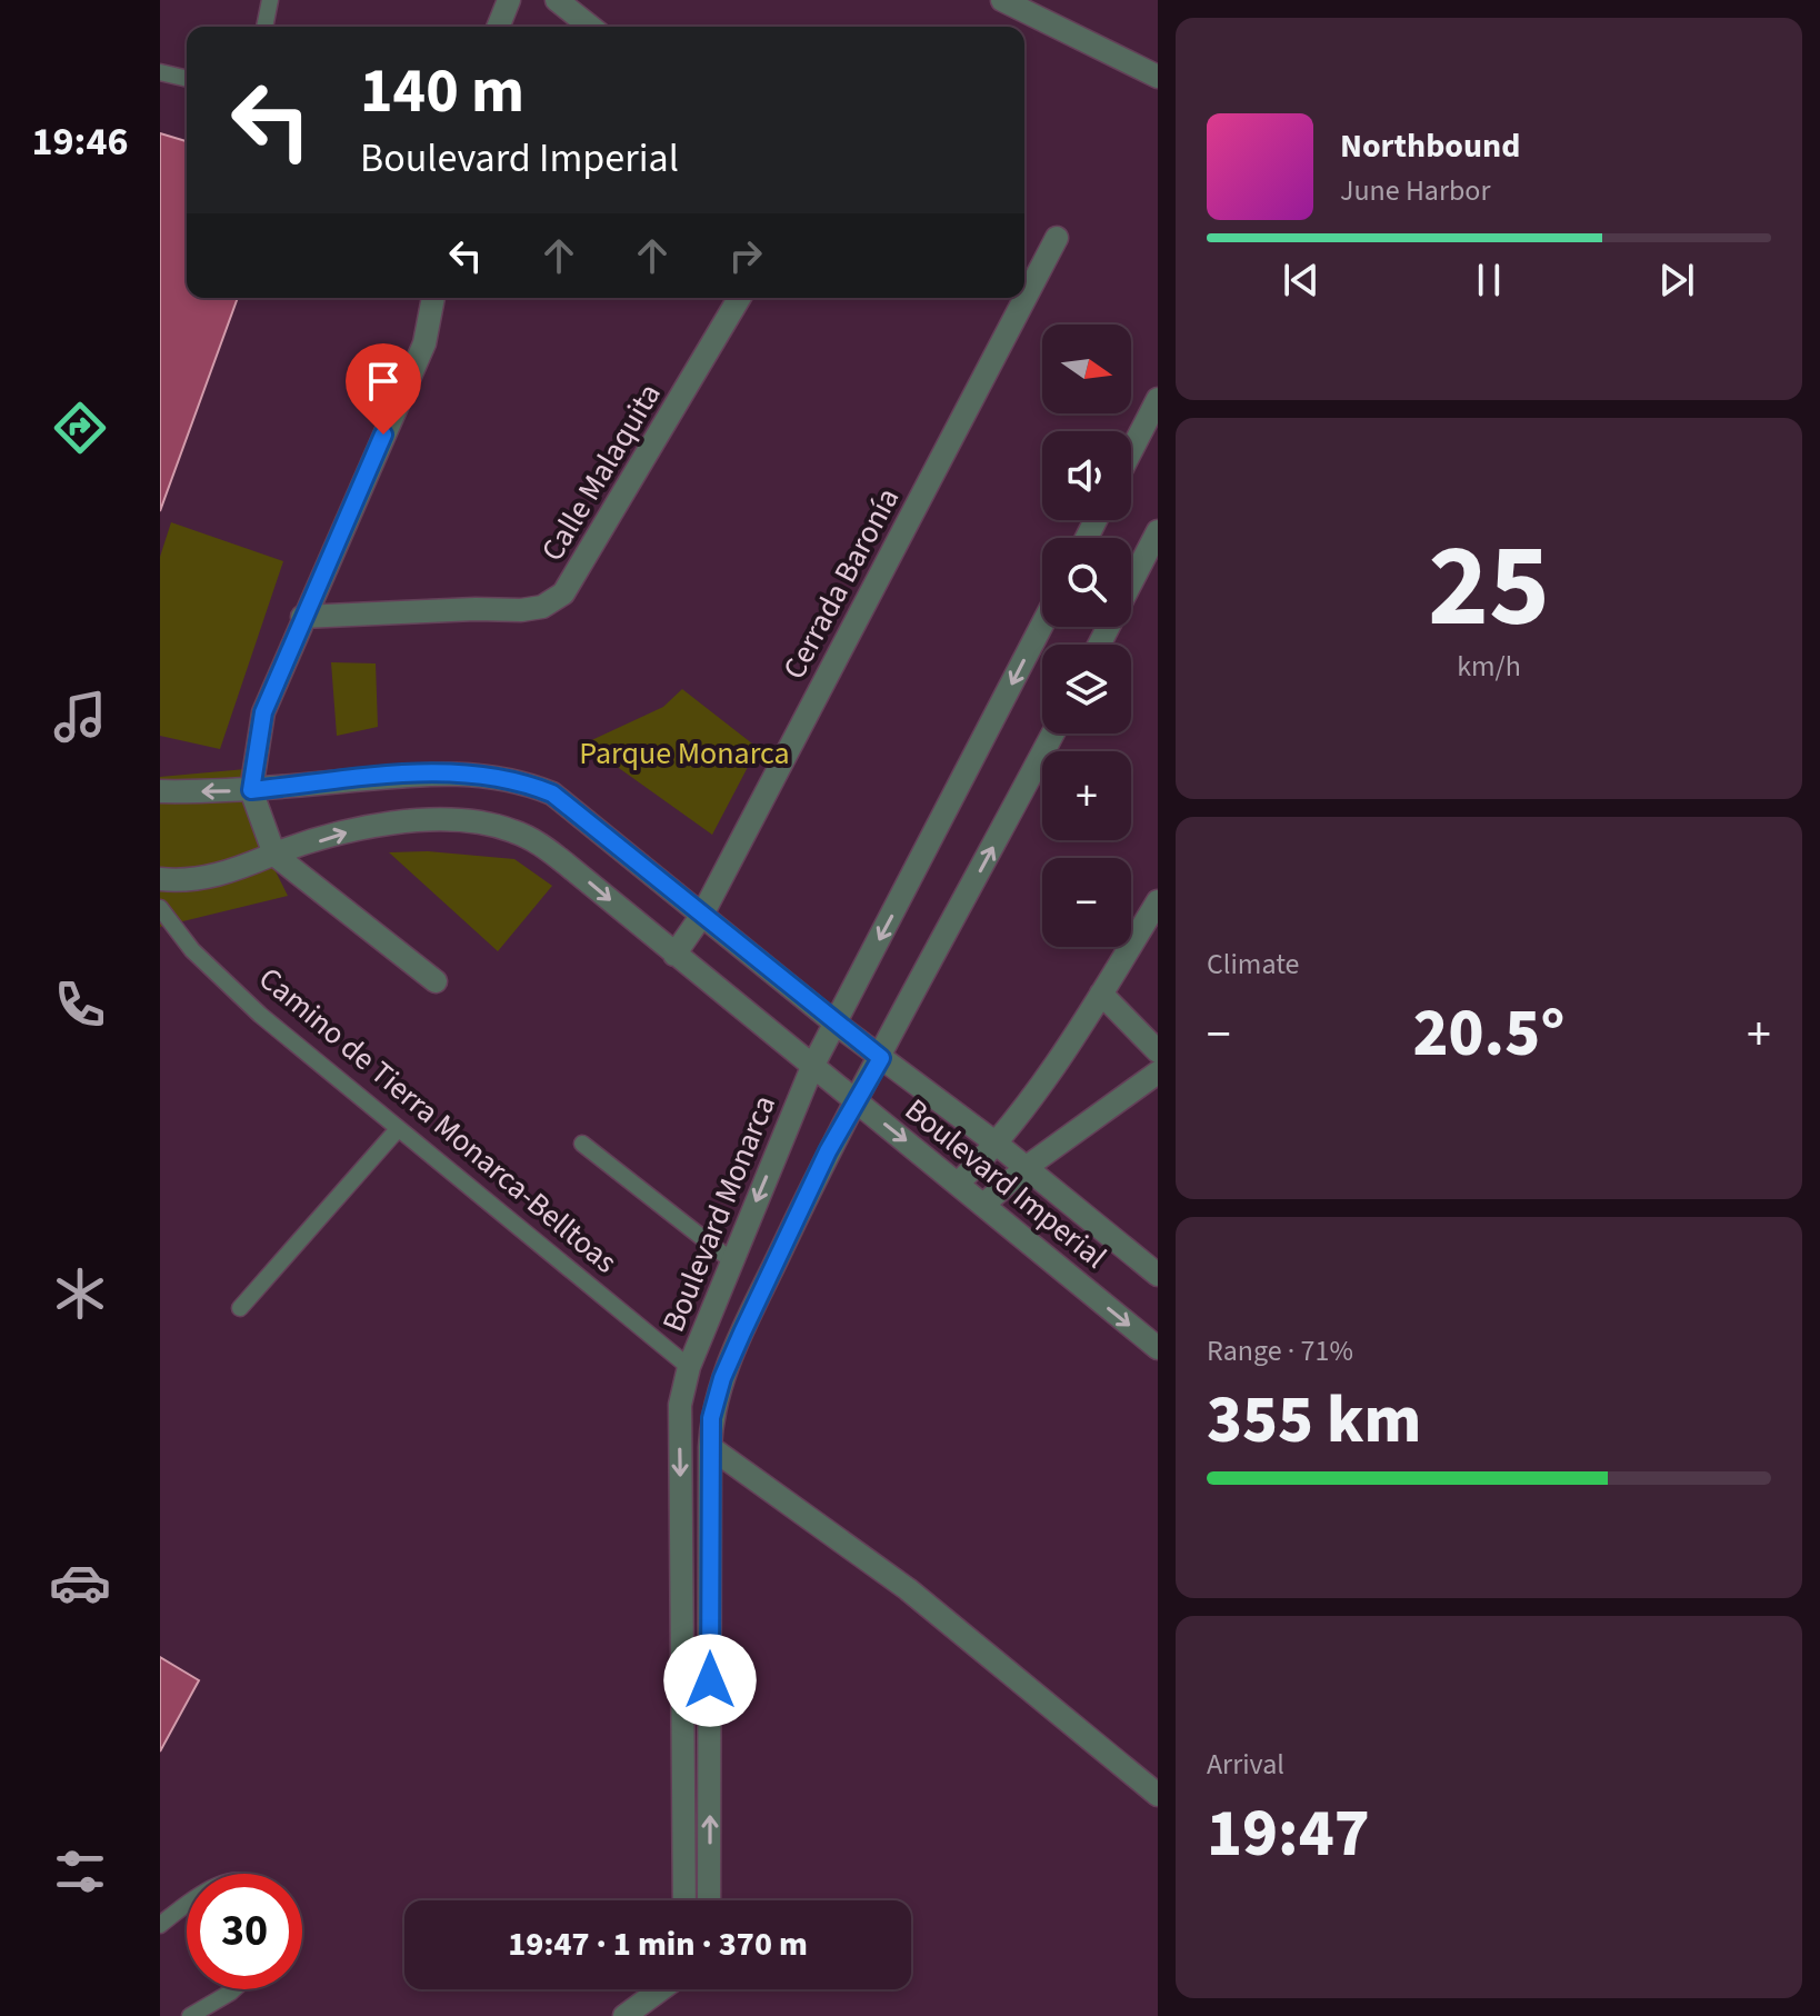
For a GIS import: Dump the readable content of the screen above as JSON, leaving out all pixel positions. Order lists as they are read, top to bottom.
{
  "streets": {
    "street": [
      "Calle Malaquita",
      "Cerrada Baronía",
      "Boulevard Imperial",
      "Boulevard Monarca"
    ],
    "lane": ["Camino de Tierra Monarca-Belltoas"]
  },
  "crossings": [
    ["Cerrada Baronía", "Boulevard Imperial"],
    ["Camino de Tierra Monarca-Belltoas", "Boulevard Monarca"],
    ["Boulevard Imperial", "Boulevard Monarca"]
  ],
  "parks": ["Parque Monarca"],
  "north": "right",
  "page": {
    "tabs": "19:46",
    "turn": ["140 m", "Boulevard Imperial"],
    "song": ["Northbound", "June Harbor"],
    "map_buttons": ["+", "−"],
    "tile": [
      ["25", "km/h"],
      "Climate",
      ["Range · 71%", "355 km"],
      ["Arrival", "19:47"]
    ],
    "heat": ["−", "20.5°", "+"],
    "limit": "30",
    "trip": "19:47 · 1 min · 370 m"
  }
}
